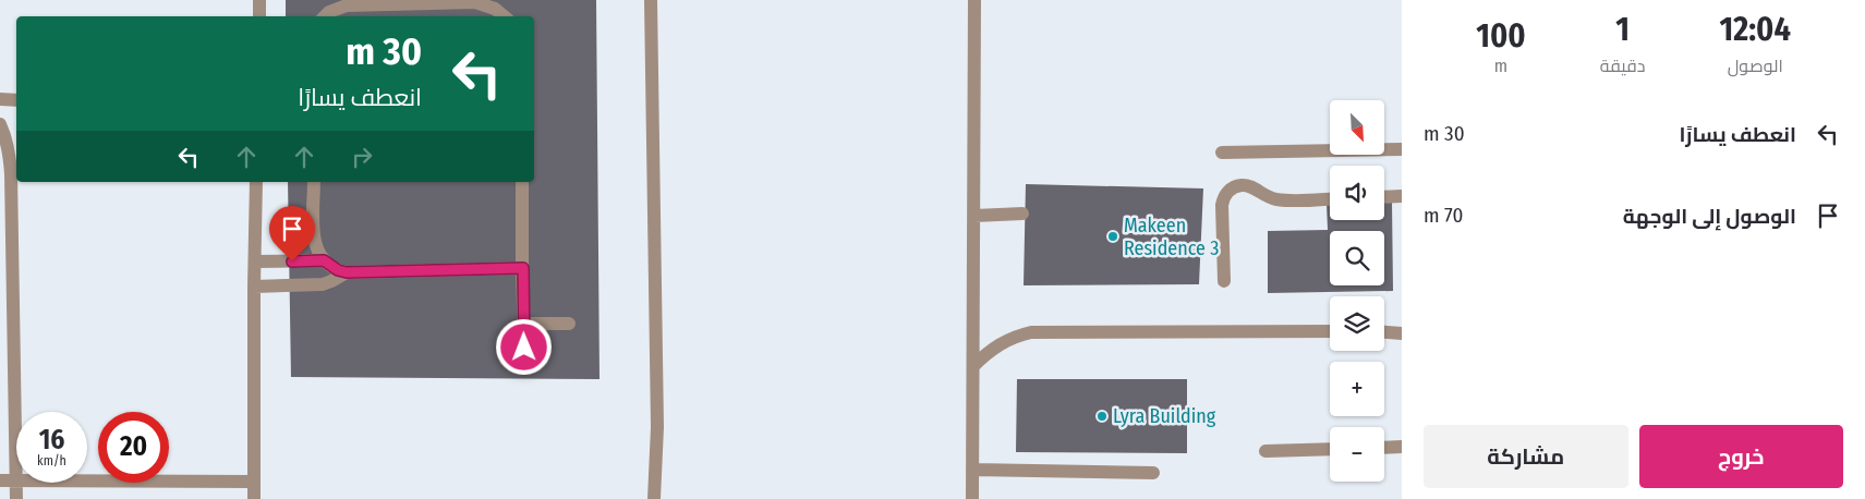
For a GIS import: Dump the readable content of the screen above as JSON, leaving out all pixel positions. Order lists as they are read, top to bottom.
{
  "places": ["Makeen Residence 3", "Lyra Building"],
  "north": "bottom right",
  "page": {
    "eta": [
      "12:04",
      "الوصول",
      "1",
      "دقيقة",
      "100",
      "m"
    ],
    "turn": ["30 m", "انعطف يسارًا"],
    "list": [
      {
        "name": "انعطف يسارًا",
        "value": "30 m"
      },
      {
        "name": "الوصول إلى الوجهة",
        "value": "70 m"
      }
    ],
    "map_buttons": ["+", "−"],
    "speed": "16 km/h",
    "limit": "20",
    "buttons": ["خروج", "مشاركة"]
  }
}
